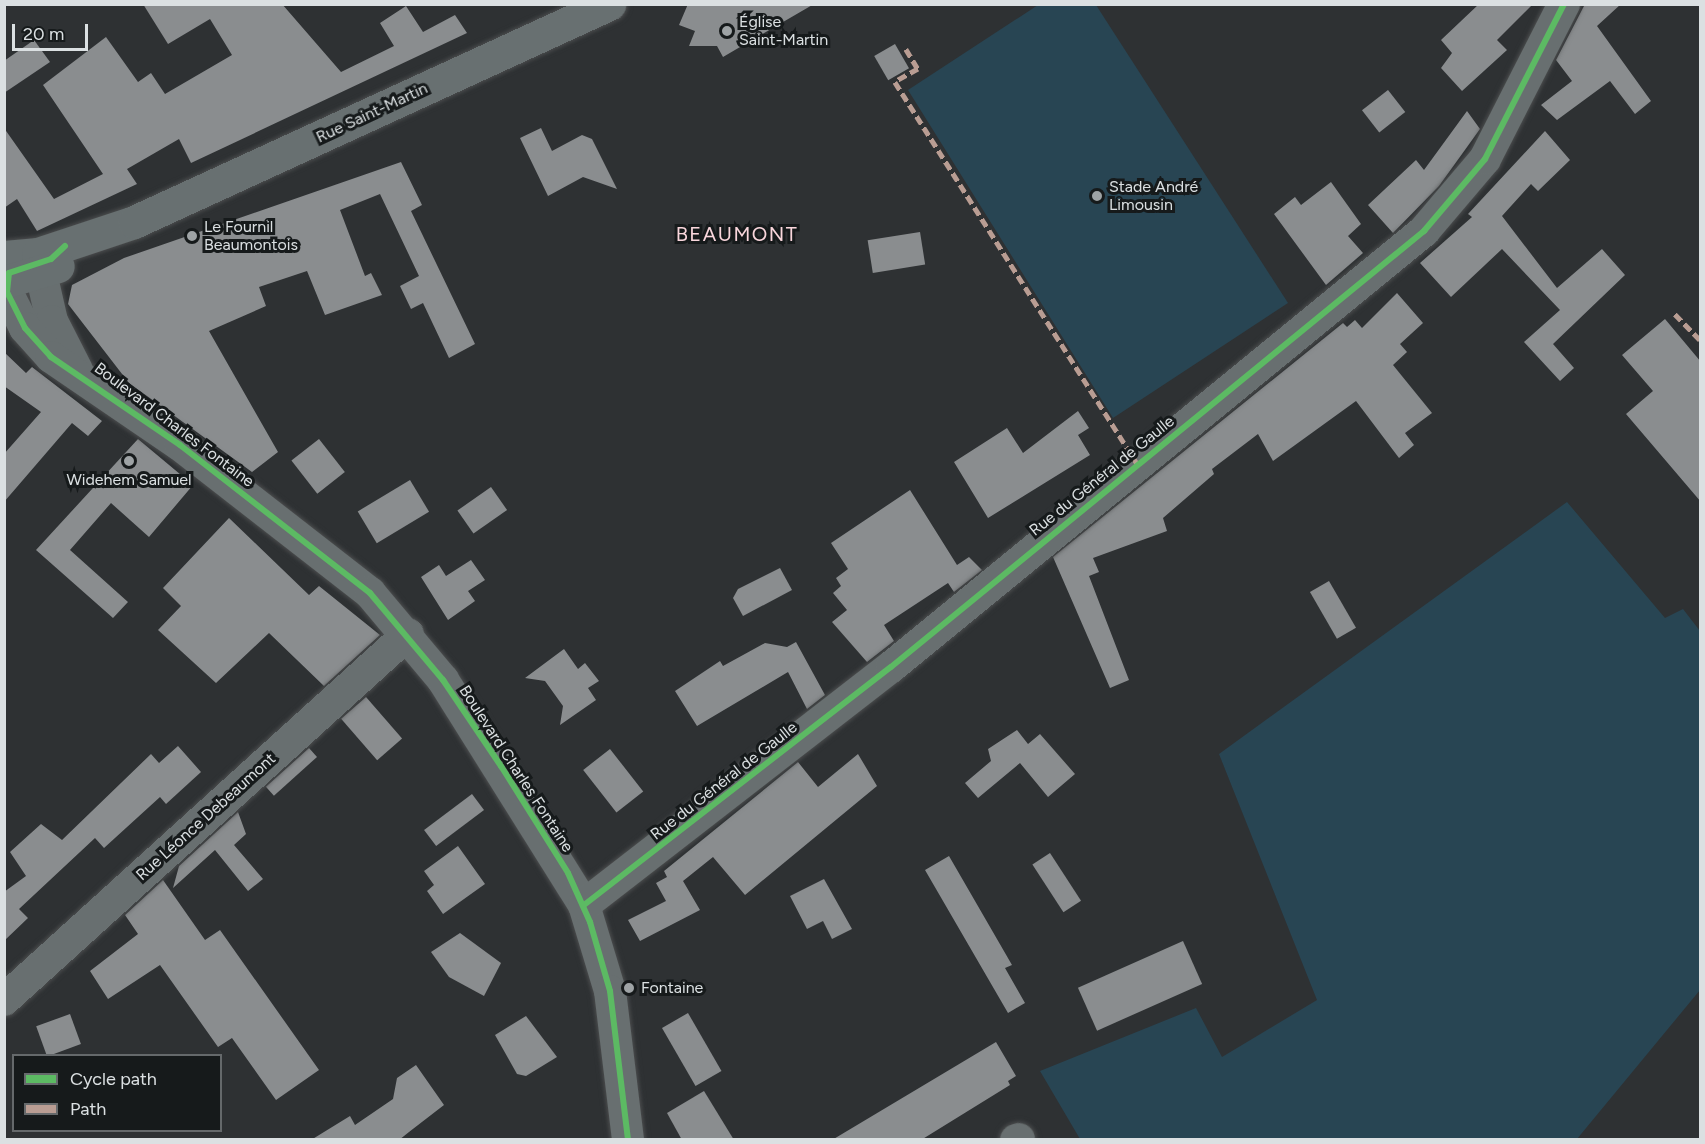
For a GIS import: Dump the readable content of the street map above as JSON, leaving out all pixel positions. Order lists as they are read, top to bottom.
{
  "streets": {
    "main road": ["Rue Saint-Martin"],
    "street": ["Boulevard Charles Fontaine", "Rue du Général de Gaulle", "Rue Léonce Debeaumont"]
  },
  "crossings": [
    ["Rue Saint-Martin", "Boulevard Charles Fontaine"],
    ["Boulevard Charles Fontaine", "Rue du Général de Gaulle"],
    ["Boulevard Charles Fontaine", "Rue Léonce Debeaumont"]
  ],
  "districts": ["BEAUMONT"],
  "places": [
    "Église Saint-Martin",
    "Stade André Limousin",
    "Le Fournil Beaumontois",
    "Widehem Samuel",
    "Fontaine"
  ],
  "legend": ["Cycle path", "Path"],
  "scale_bar": "20 m"
}
